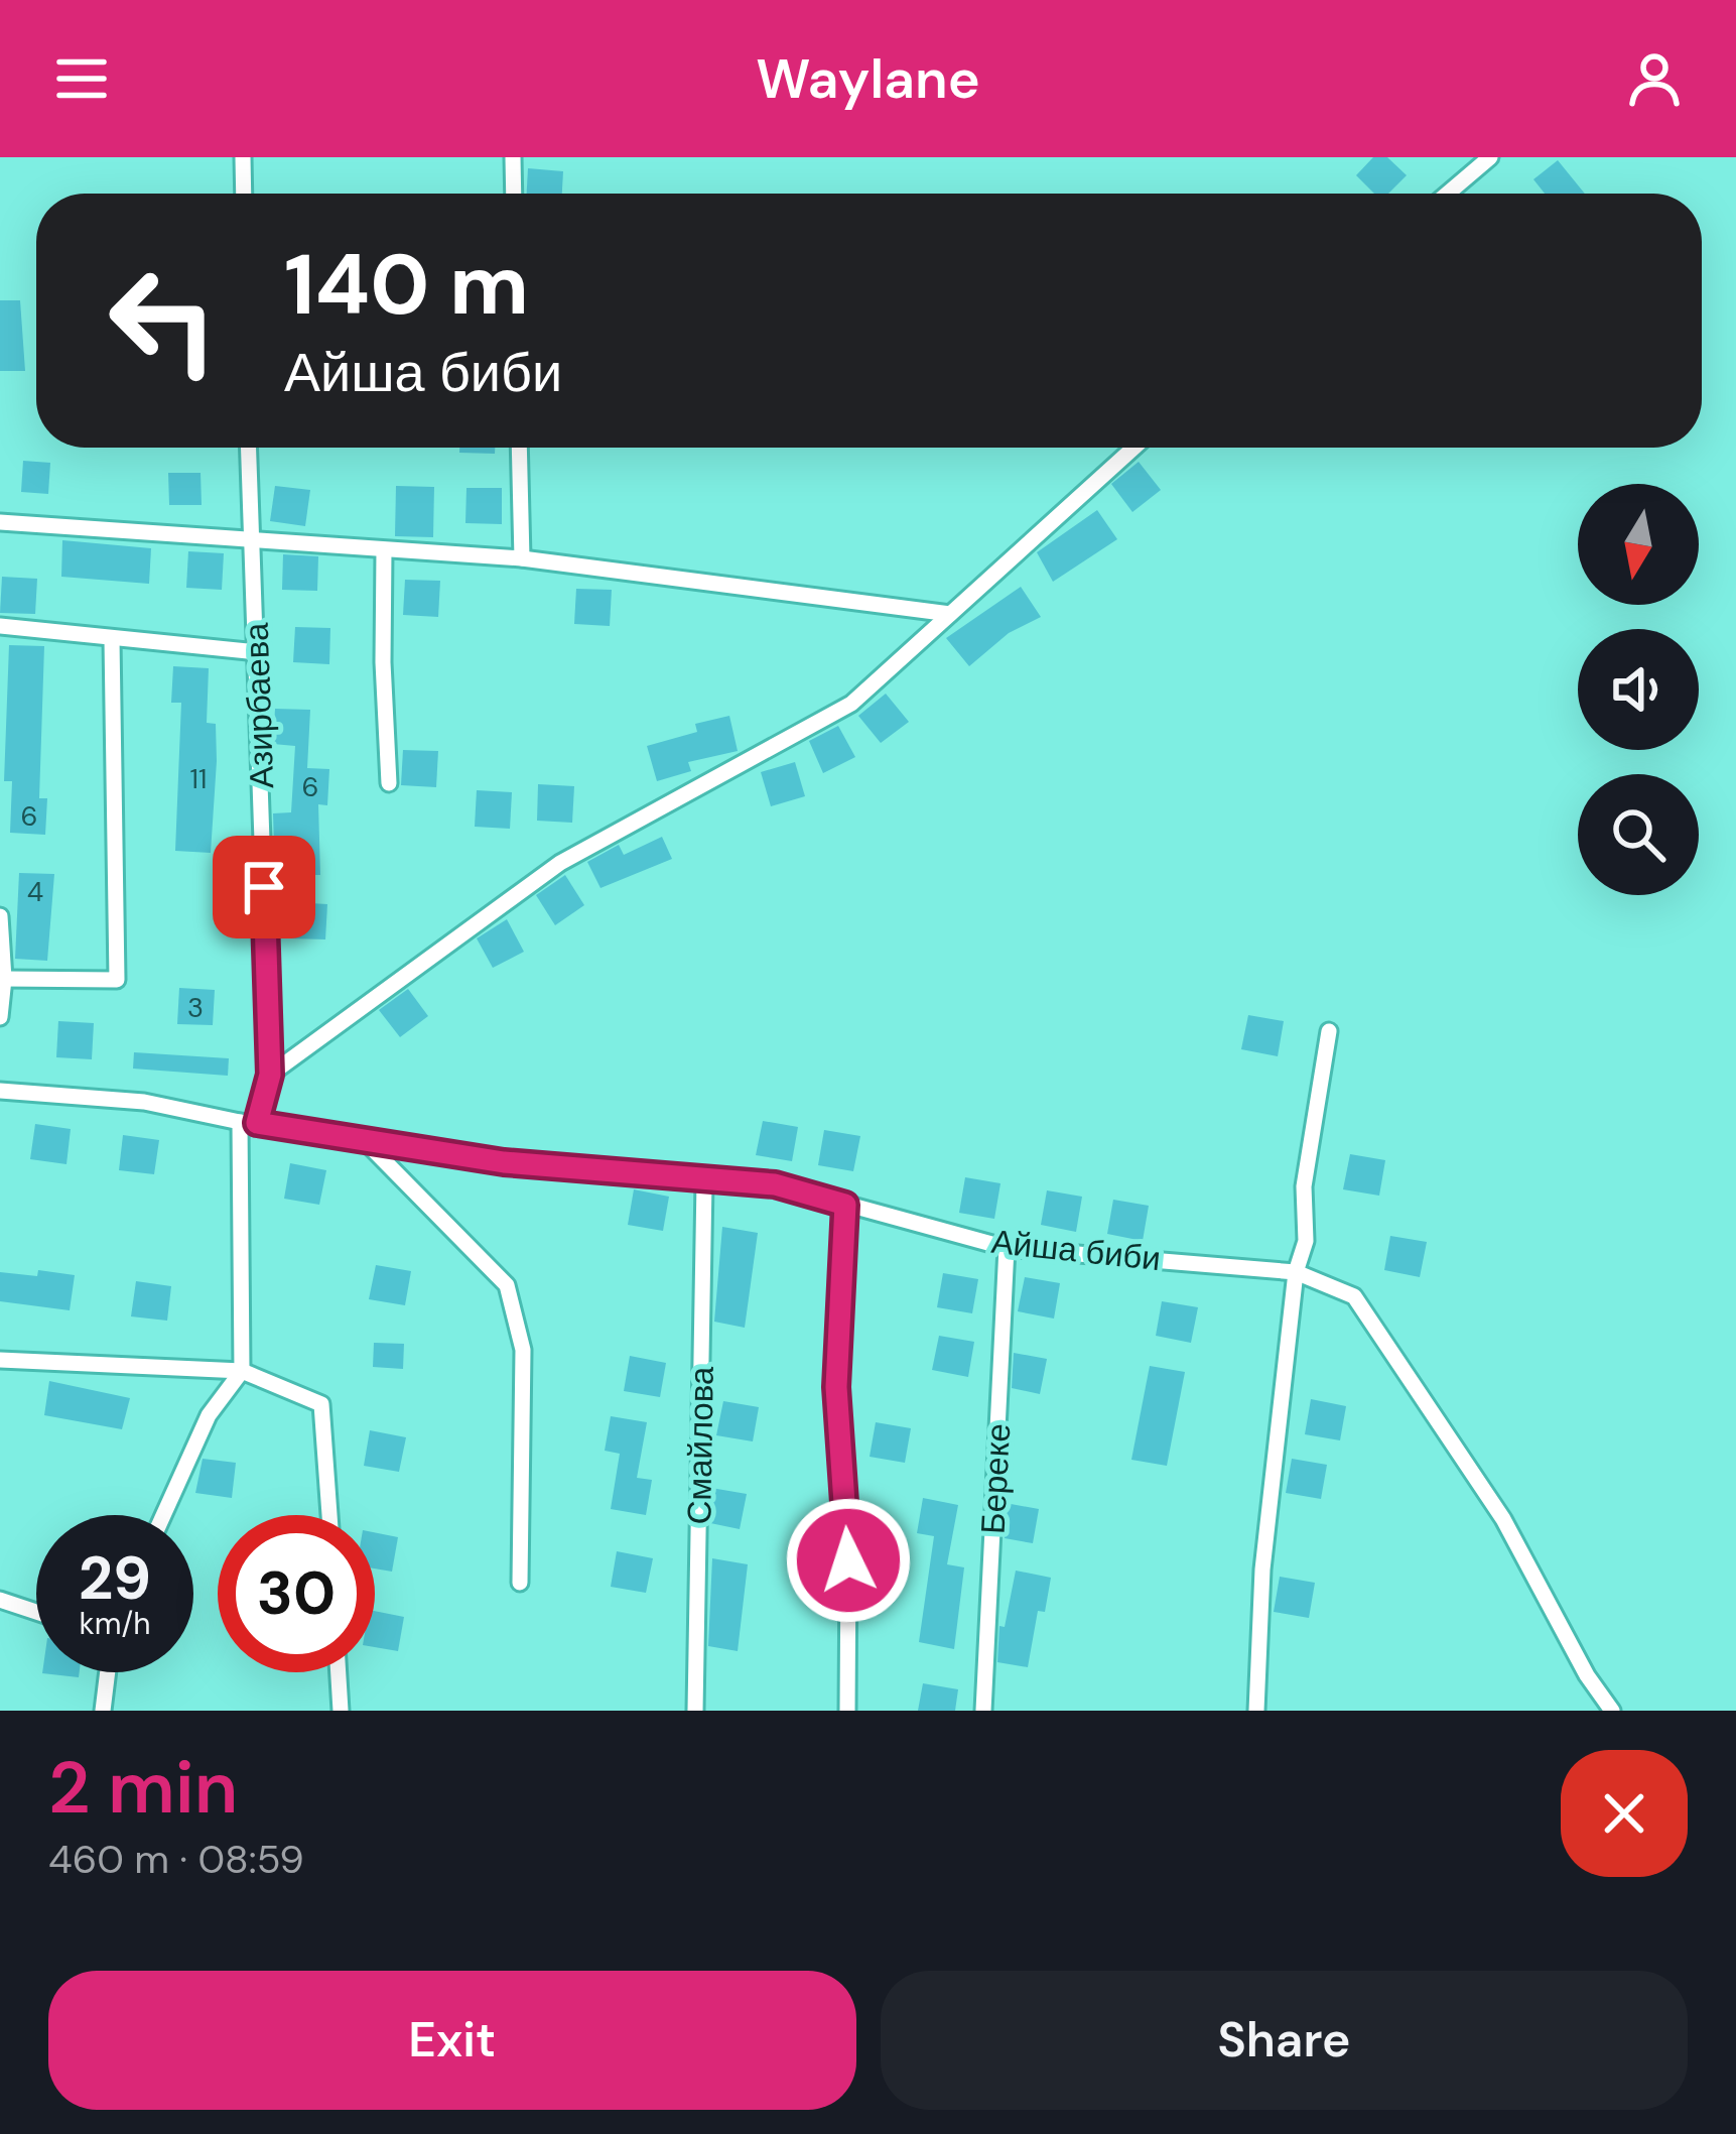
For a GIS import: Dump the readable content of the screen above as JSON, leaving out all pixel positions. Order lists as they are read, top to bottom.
{
  "streets": {
    "street": [
      "Азирбаева",
      "Айша биби",
      "Смайлова",
      "Береке"
    ]
  },
  "crossings": [
    ["Азирбаева", "Айша биби"],
    ["Айша биби", "Смайлова"],
    ["Айша биби", "Береке"]
  ],
  "house_numbers": [
    "11",
    "6",
    "6",
    "4",
    "3"
  ],
  "north": "bottom",
  "page": {
    "header": "Waylane",
    "turn": ["140 m", "Айша биби"],
    "speed": "29 km/h",
    "limit": "30",
    "heading": ["2 min", "460 m · 08:59"],
    "buttons": ["Exit", "Share"]
  }
}
